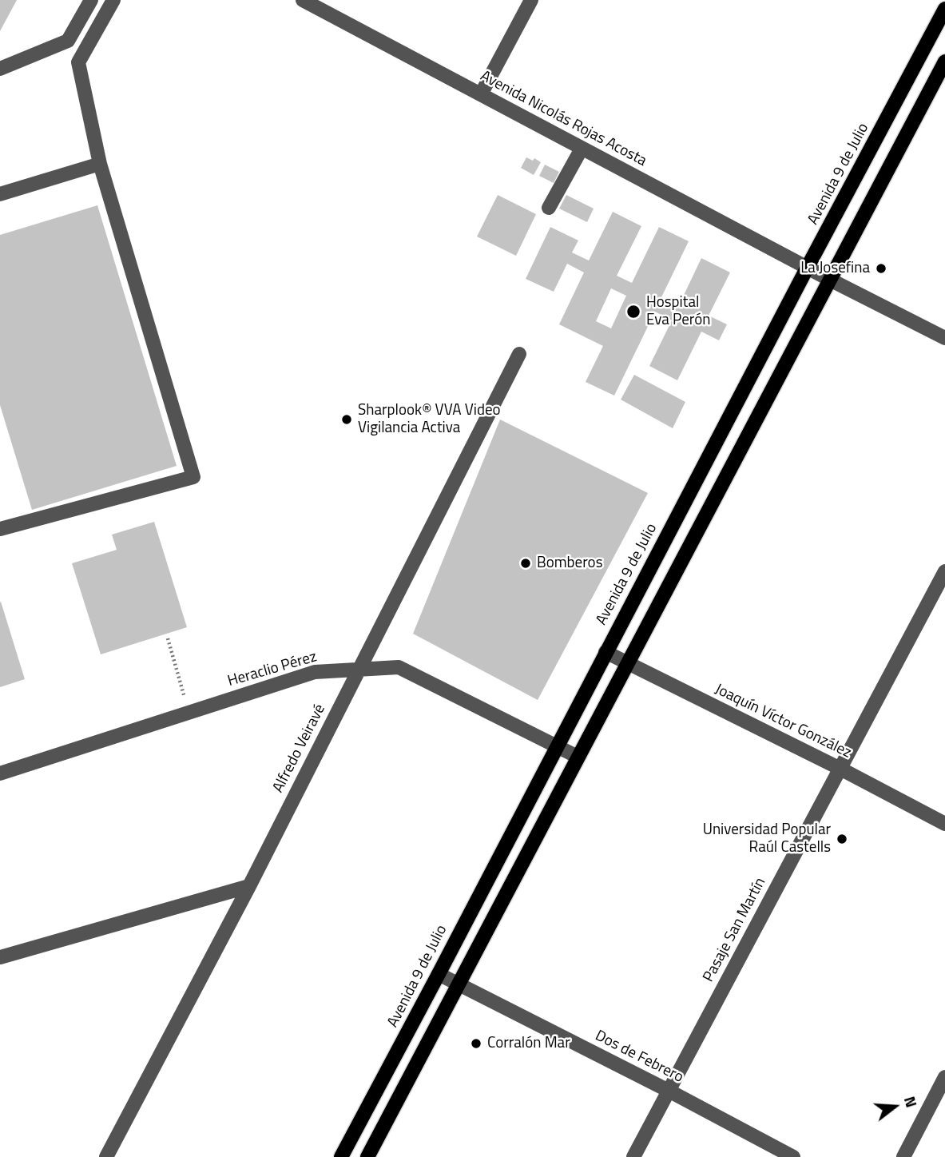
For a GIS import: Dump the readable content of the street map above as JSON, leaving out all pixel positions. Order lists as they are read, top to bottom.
{
  "streets": {
    "main road": ["Avenida 9 de Julio"],
    "street": [
      "Avenida Nicolás Rojas Acosta",
      "Heraclio Pérez",
      "Joaquín Víctor González",
      "Alfredo Veiravé",
      "Pasaje San Martín",
      "Dos de Febrero"
    ]
  },
  "crossings": [
    ["Avenida Nicolás Rojas Acosta", "Avenida 9 de Julio"],
    ["Avenida 9 de Julio", "Heraclio Pérez"],
    ["Avenida 9 de Julio", "Joaquín Víctor González"],
    ["Avenida 9 de Julio", "Dos de Febrero"],
    ["Heraclio Pérez", "Alfredo Veiravé"],
    ["Joaquín Víctor González", "Pasaje San Martín"],
    ["Pasaje San Martín", "Dos de Febrero"]
  ],
  "places": [
    "La Josefina",
    "Hospital Eva Perón",
    "Sharplook® VVA Video Vigilancia Activa",
    "Bomberos",
    "Universidad Popular Raúl Castells",
    "Corralón Mar"
  ],
  "north": "right"
}
